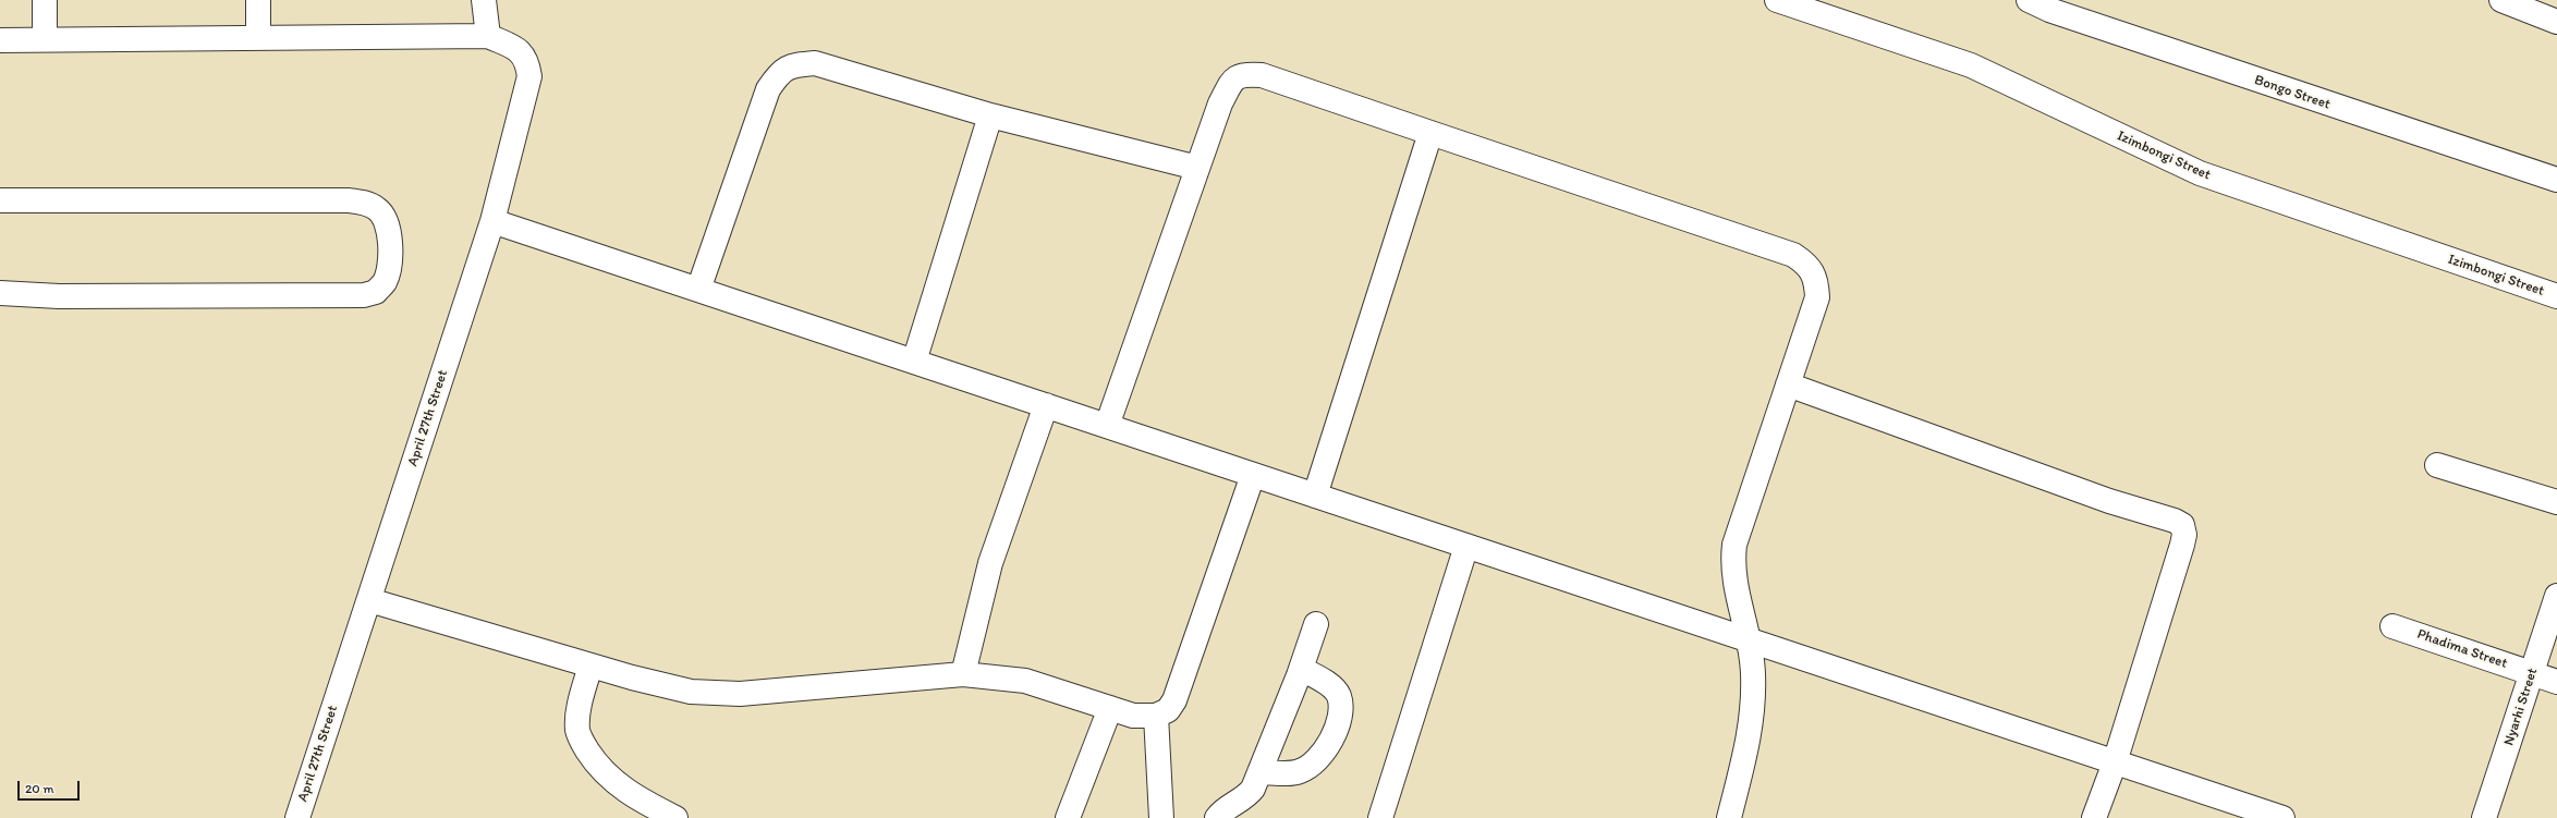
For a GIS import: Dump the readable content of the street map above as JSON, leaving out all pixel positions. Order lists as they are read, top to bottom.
{
  "streets": {
    "street": [
      "Bongo Street",
      "Izimbongi Street",
      "April 27th Street",
      "Phadima Street",
      "Nyarhi Street"
    ]
  },
  "crossings": [
    ["Phadima Street", "Nyarhi Street"]
  ],
  "scale_bar": "20 m"
}
